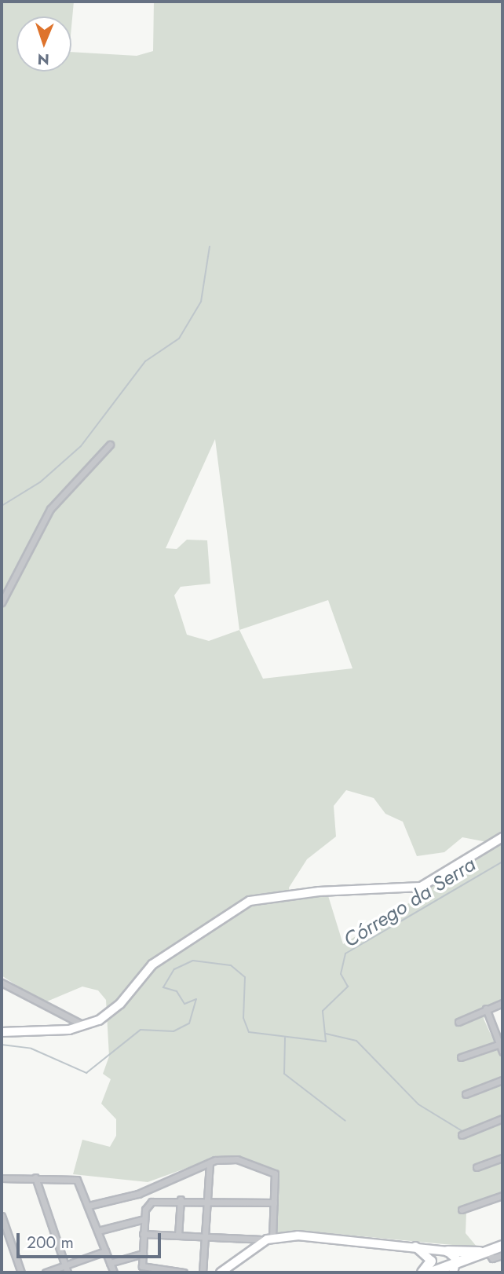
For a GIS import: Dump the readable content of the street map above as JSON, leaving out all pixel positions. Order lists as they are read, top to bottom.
{
  "water": ["Córrego da Serra"],
  "scale_bar": "200 m",
  "north": "bottom"
}
